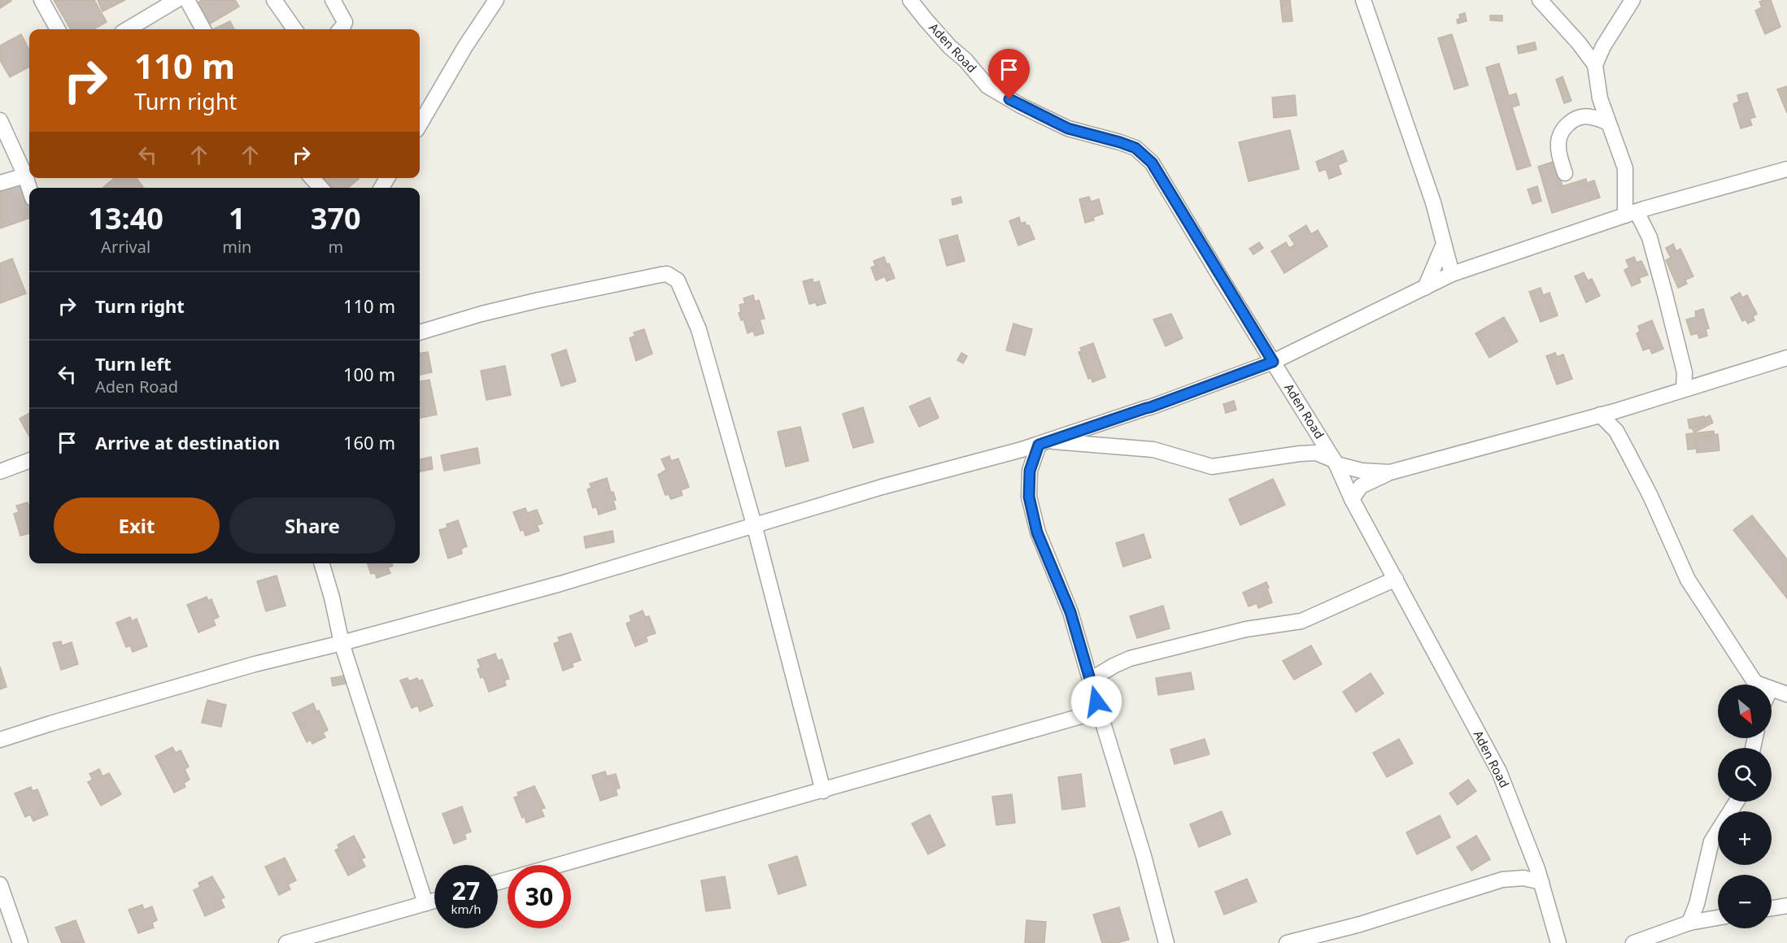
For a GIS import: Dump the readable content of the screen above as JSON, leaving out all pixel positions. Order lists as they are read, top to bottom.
{
  "streets": {
    "street": ["Aden Road"]
  },
  "north": "bottom right",
  "page": {
    "turn": ["110 m", "Turn right"],
    "eta": [
      "13:40",
      "Arrival",
      "1",
      "min",
      "370",
      "m"
    ],
    "list": [
      {
        "name": "Turn right",
        "value": "110 m"
      },
      {
        "name": "Turn left",
        "note": "Aden Road",
        "value": "100 m"
      },
      {
        "name": "Arrive at destination",
        "value": "160 m"
      }
    ],
    "buttons": ["Exit", "Share"],
    "map_buttons": ["+", "−"],
    "speed": "27 km/h",
    "limit": "30"
  }
}
